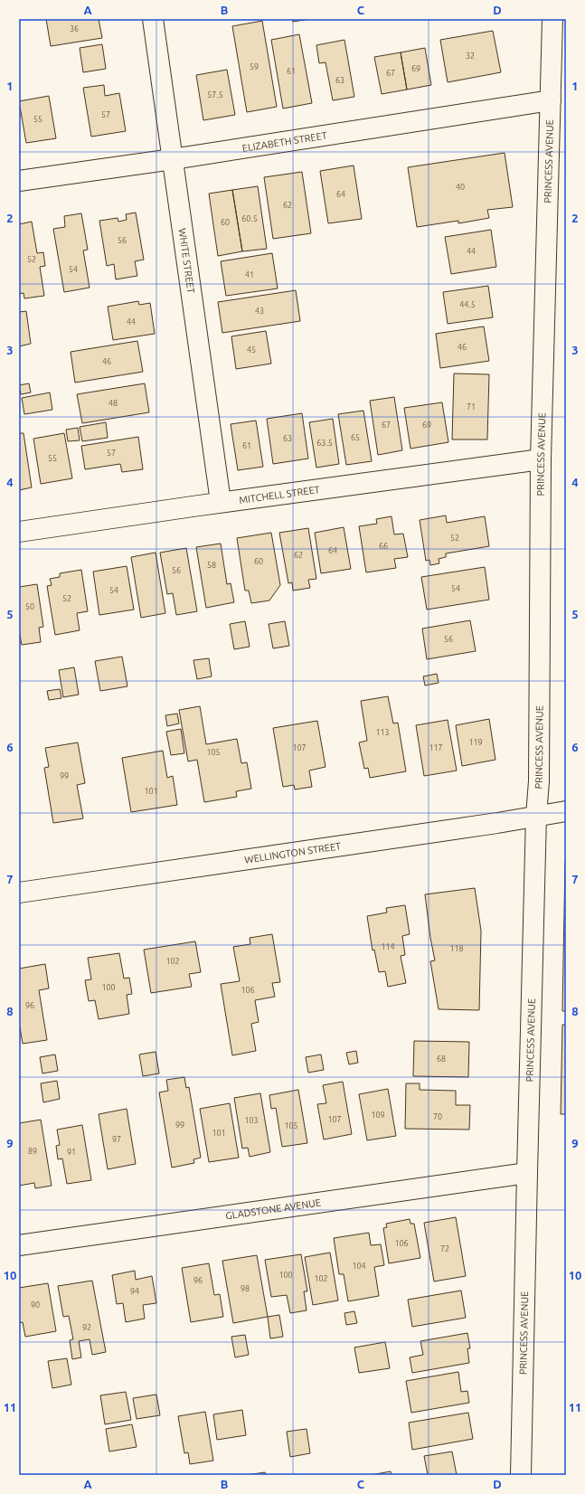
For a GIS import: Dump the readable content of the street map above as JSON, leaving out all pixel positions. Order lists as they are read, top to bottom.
{
  "streets": {
    "street": [
      "ELIZABETH STREET",
      "PRINCESS AVENUE",
      "WHITE STREET",
      "MITCHELL STREET",
      "WELLINGTON STREET",
      "GLADSTONE AVENUE"
    ]
  },
  "crossings": [
    ["ELIZABETH STREET", "PRINCESS AVENUE"],
    ["ELIZABETH STREET", "WHITE STREET"],
    ["PRINCESS AVENUE", "MITCHELL STREET"],
    ["PRINCESS AVENUE", "WELLINGTON STREET"],
    ["PRINCESS AVENUE", "GLADSTONE AVENUE"],
    ["WHITE STREET", "MITCHELL STREET"]
  ],
  "house_numbers": [
    "36",
    "32",
    "59",
    "69",
    "61",
    "67",
    "63",
    "57.5",
    "57",
    "55",
    "40",
    "64",
    "62",
    "60.5",
    "60",
    "56",
    "44",
    "52",
    "54",
    "41",
    "44.5",
    "43",
    "44",
    "46",
    "45",
    "46",
    "48",
    "71",
    "67",
    "69",
    "65",
    "63",
    "63.5",
    "61",
    "57",
    "55",
    "52",
    "66",
    "64",
    "62",
    "60",
    "58",
    "56",
    "54",
    "54",
    "52",
    "50",
    "56",
    "113",
    "119",
    "107",
    "117",
    "105",
    "99",
    "101",
    "114",
    "118",
    "102",
    "100",
    "106",
    "96",
    "68",
    "109",
    "70",
    "107",
    "103",
    "99",
    "105",
    "101",
    "97",
    "89",
    "91",
    "106",
    "72",
    "104",
    "100",
    "102",
    "96",
    "98",
    "94",
    "90",
    "92"
  ],
  "grid": {
    "columns": [
      "A",
      "B",
      "C",
      "D"
    ],
    "rows": [
      "1",
      "2",
      "3",
      "4",
      "5",
      "6",
      "7",
      "8",
      "9",
      "10",
      "11"
    ]
  }
}
